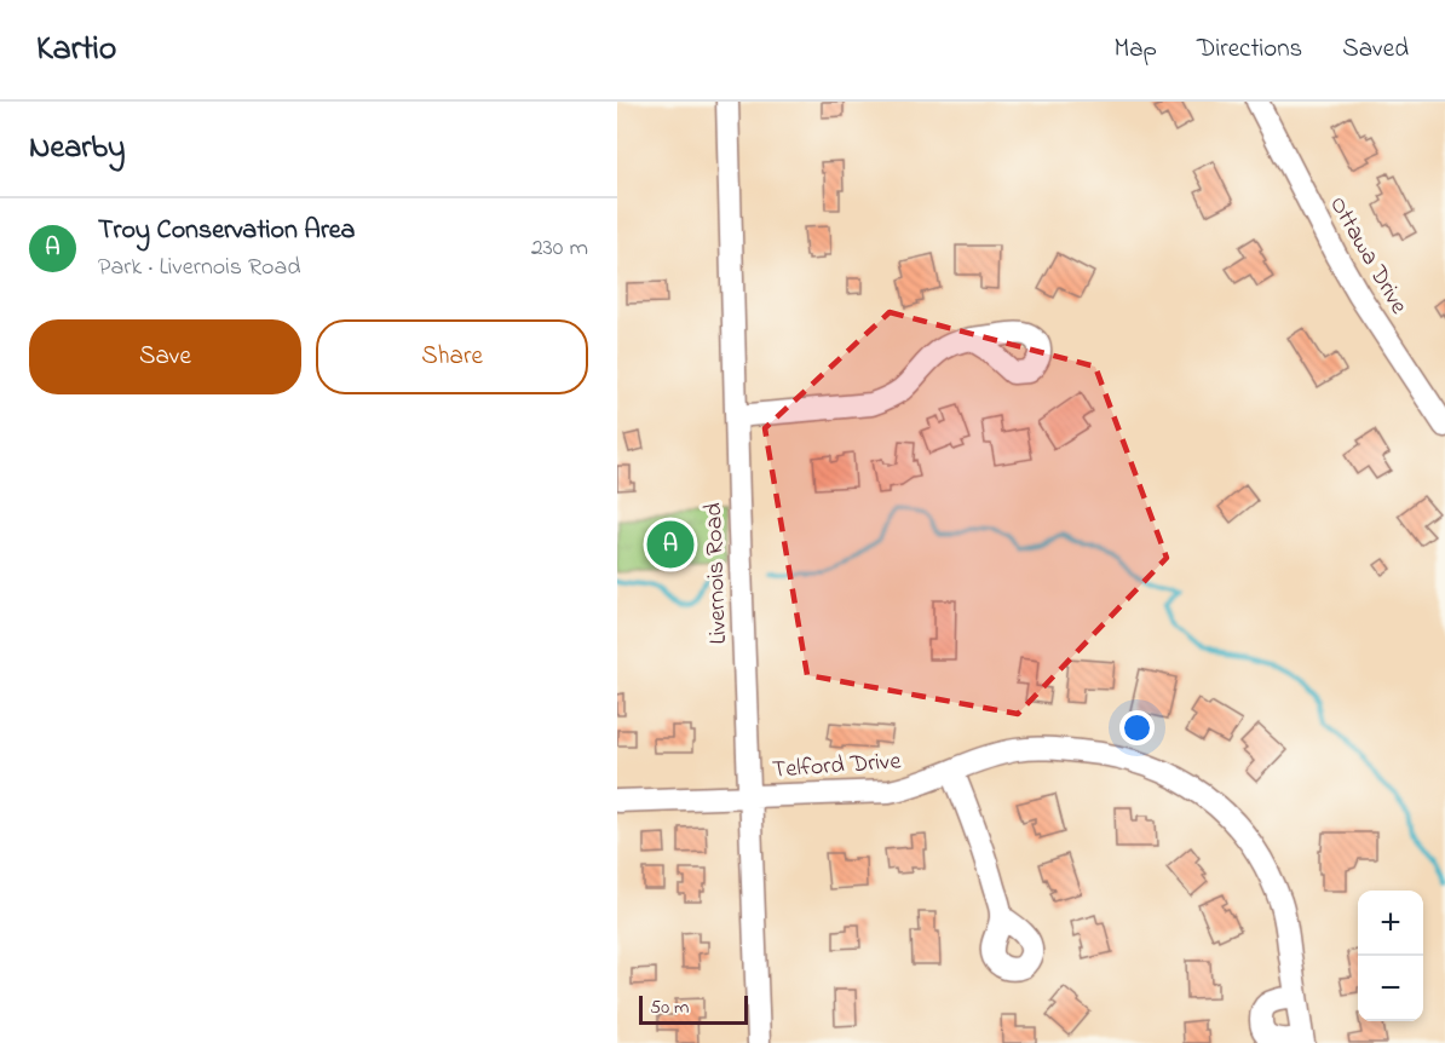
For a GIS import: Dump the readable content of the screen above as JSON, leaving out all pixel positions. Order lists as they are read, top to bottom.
{
  "streets": {
    "street": ["Ottawa Drive", "Livernois Road", "Telford Drive"]
  },
  "crossings": [
    ["Livernois Road", "Telford Drive"]
  ],
  "scale_bar": "50 m",
  "page": {
    "header": "Kartio",
    "nav": ["Map", "Directions", "Saved"],
    "heading": "Nearby",
    "list": [
      {
        "mark": "A",
        "name": "Troy Conservation Area",
        "note": "Park · Livernois Road",
        "value": "230 m"
      }
    ],
    "buttons": ["Save", "Share"],
    "pins": "A",
    "map_buttons": ["+", "−"],
    "scale": "50 m"
  }
}
